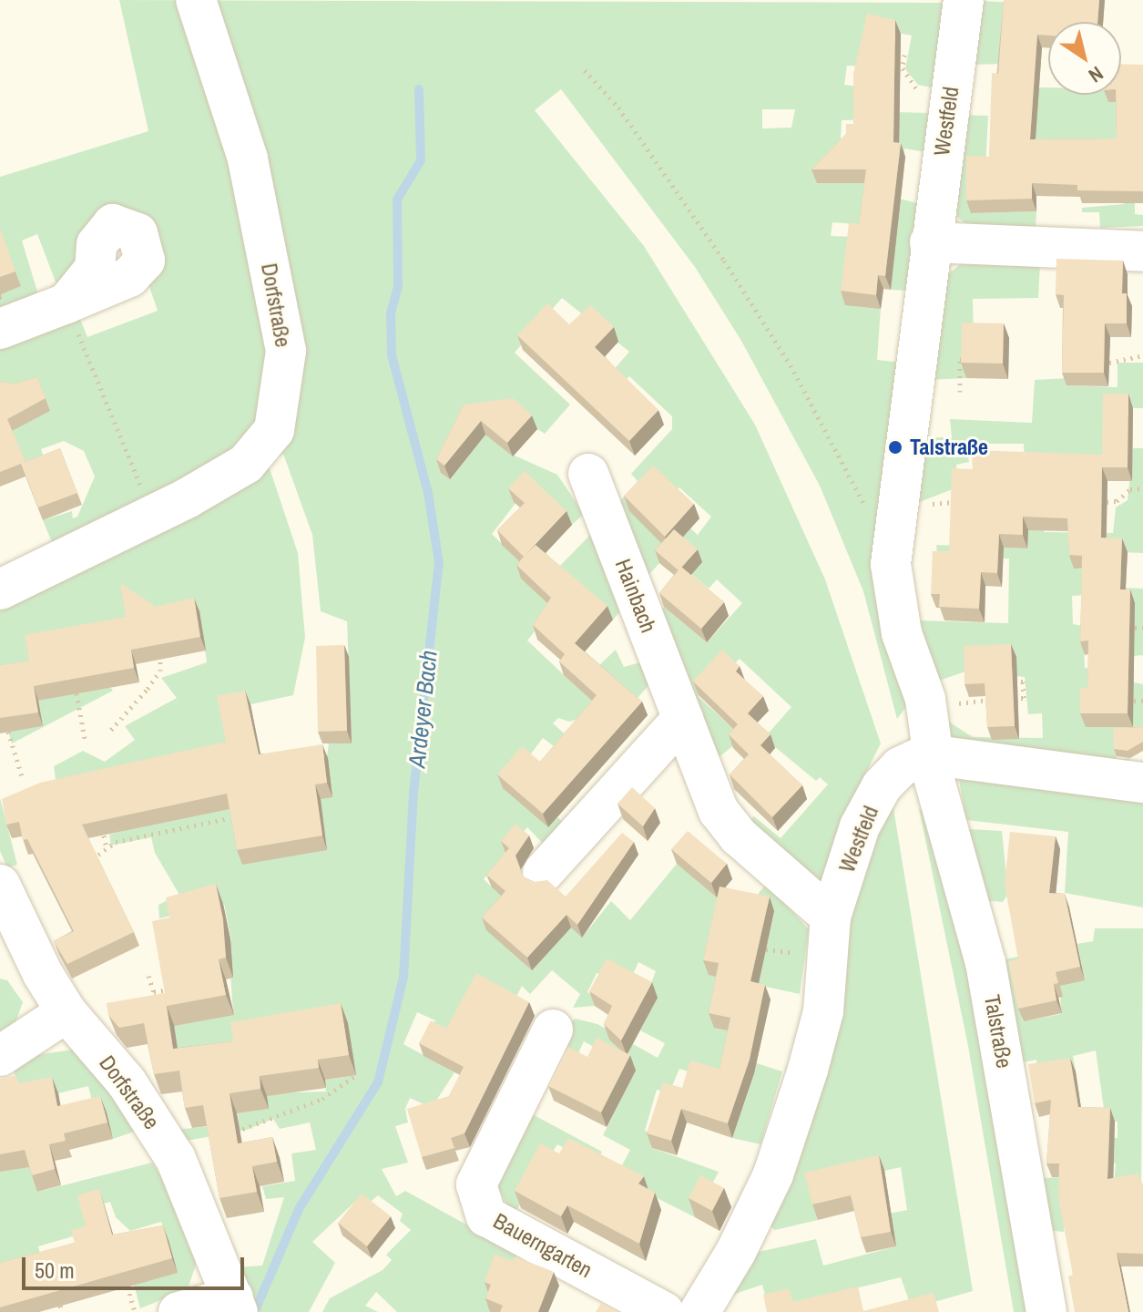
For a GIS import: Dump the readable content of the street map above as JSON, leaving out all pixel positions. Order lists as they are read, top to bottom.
{
  "streets": {
    "street": [
      "Westfeld",
      "Dorfstraße",
      "Hainbach",
      "Talstraße",
      "Bauerngarten"
    ]
  },
  "crossings": [
    ["Westfeld", "Hainbach"],
    ["Westfeld", "Talstraße"]
  ],
  "water": ["Ardeyer Bach"],
  "places": ["Talstraße"],
  "scale_bar": "50 m",
  "north": "bottom right"
}
